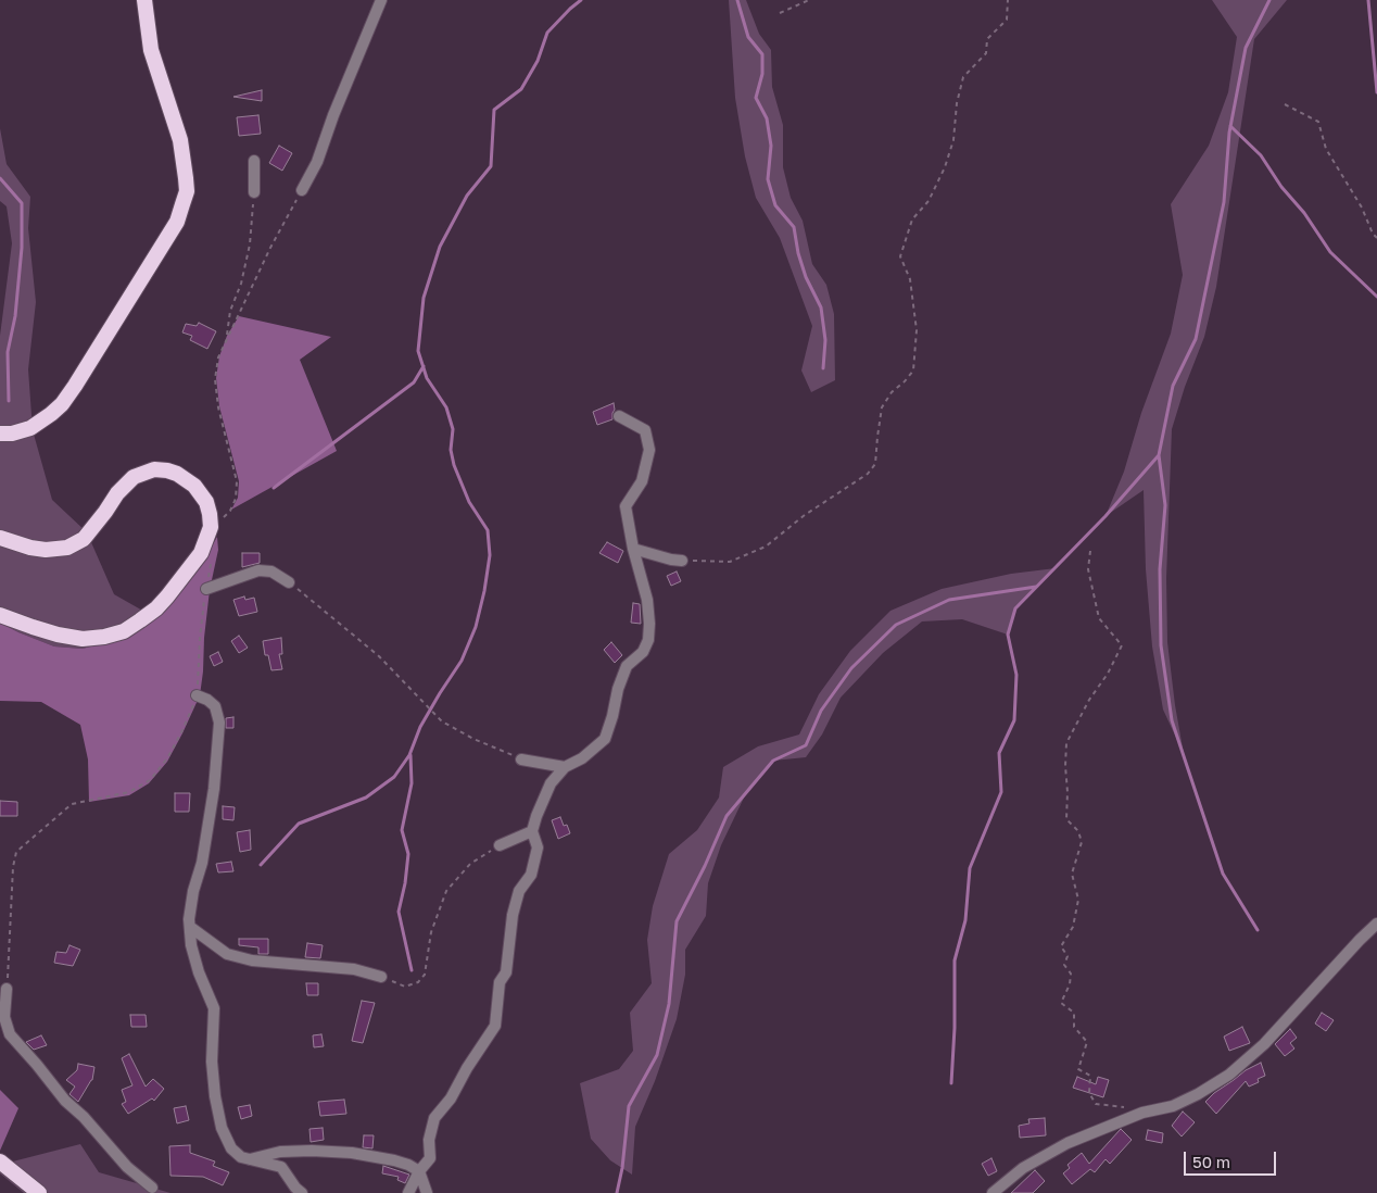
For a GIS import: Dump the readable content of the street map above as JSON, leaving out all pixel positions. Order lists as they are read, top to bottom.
{
  "scale_bar": "50 m"
}
